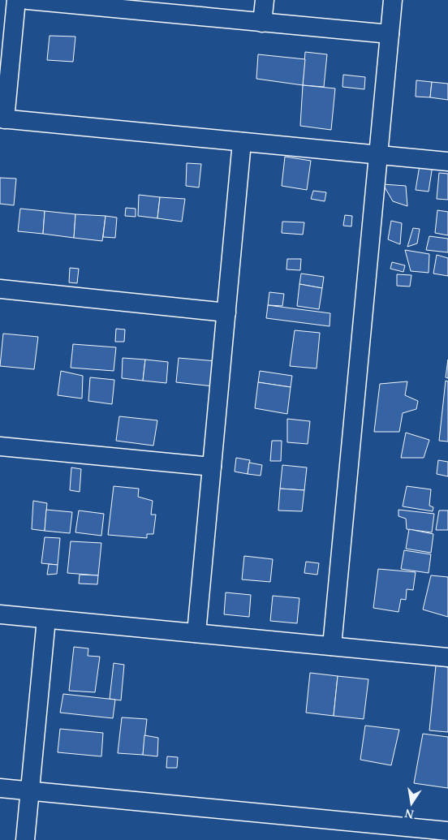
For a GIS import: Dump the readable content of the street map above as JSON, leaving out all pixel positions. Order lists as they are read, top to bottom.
{
  "north": "bottom"
}
